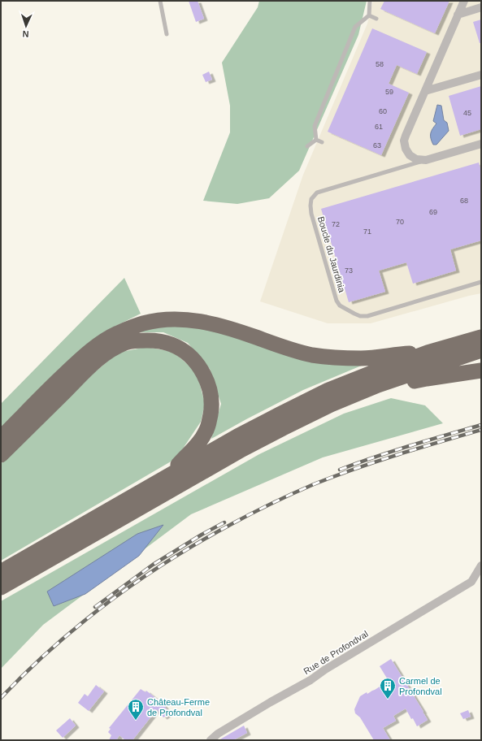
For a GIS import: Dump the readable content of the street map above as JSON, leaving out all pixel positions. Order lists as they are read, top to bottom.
{
  "streets": {
    "street": ["Rue de Profondval"],
    "lane": ["Boucle du Jaurdinia"]
  },
  "places": {
    "building": ["Carmel de Profondval", "Château-Ferme de Profondval"]
  },
  "house_numbers": [
    "58",
    "59",
    "60",
    "45",
    "61",
    "63",
    "68",
    "69",
    "70",
    "72",
    "71",
    "73"
  ],
  "north": "bottom"
}
